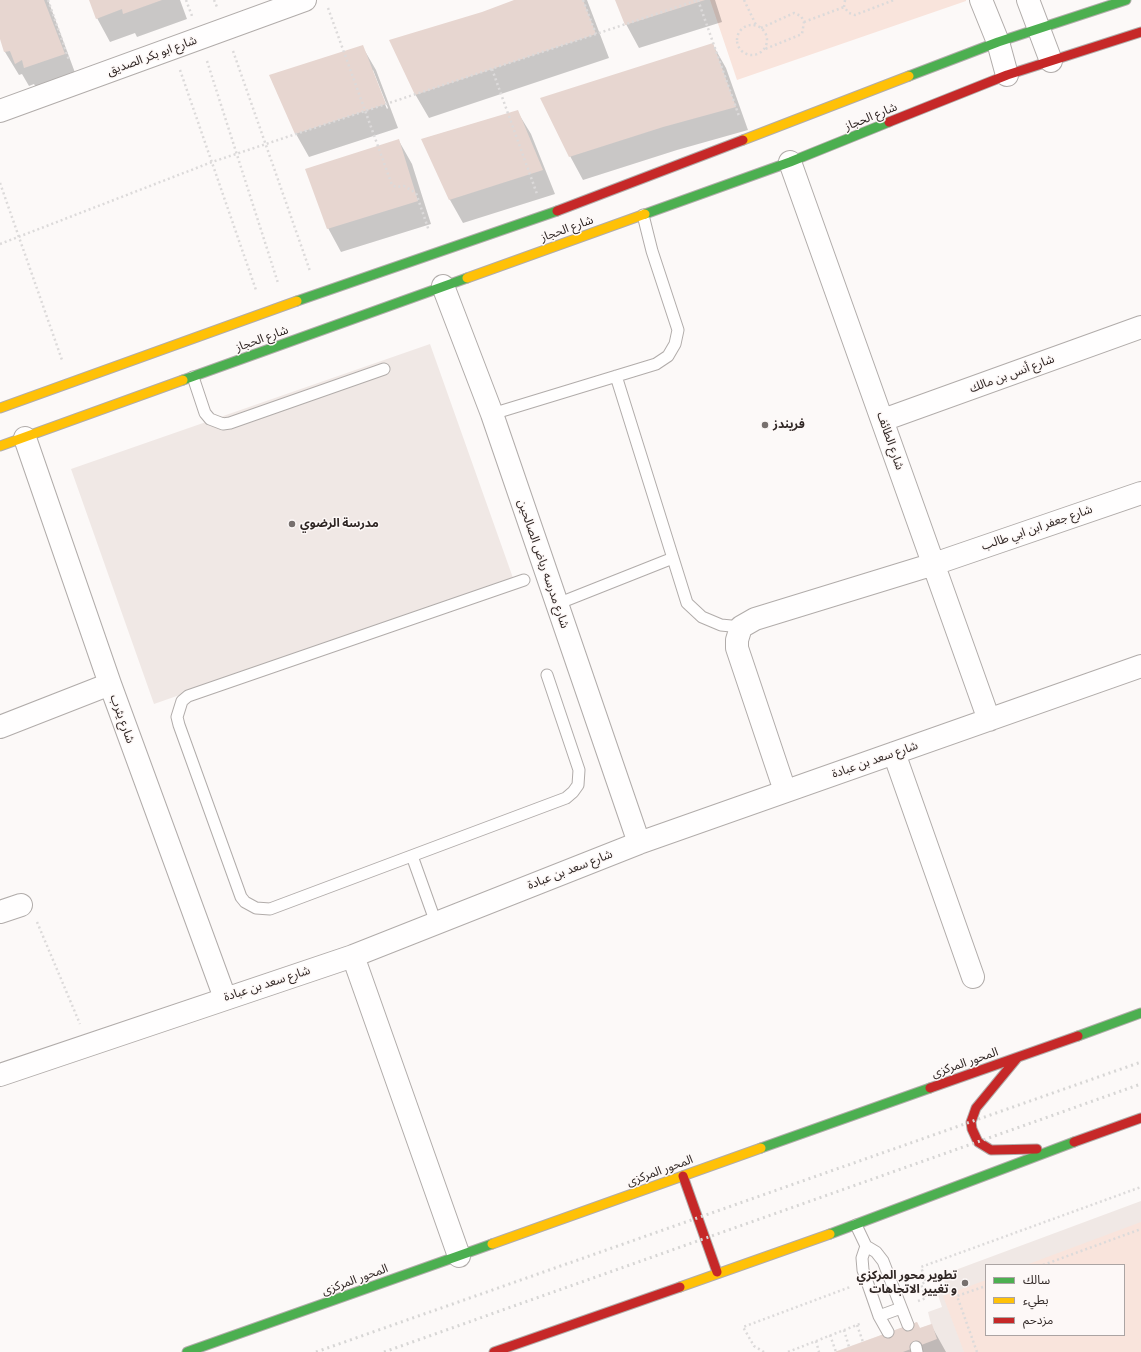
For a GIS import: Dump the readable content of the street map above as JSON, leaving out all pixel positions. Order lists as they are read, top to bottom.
{
  "streets": {
    "street": [
      "شارع ابو بكر الصديق",
      "شارع الحجاز",
      "شارع أنس بن مالك",
      "شارع الطائف",
      "شارع جعفر ابن ابي طالب",
      "شارع مدرسه رياض الصالحين",
      "شارع يثرب",
      "شارع سعد بن عبادة",
      "المحور المركزى"
    ]
  },
  "crossings": [
    ["شارع الحجاز", "شارع الطائف"],
    ["شارع الحجاز", "شارع مدرسه رياض الصالحين"],
    ["شارع الحجاز", "شارع يثرب"],
    ["شارع أنس بن مالك", "شارع الطائف"],
    ["شارع الطائف", "شارع جعفر ابن ابي طالب"],
    ["شارع الطائف", "شارع سعد بن عبادة"],
    ["شارع مدرسه رياض الصالحين", "شارع سعد بن عبادة"],
    ["شارع يثرب", "شارع سعد بن عبادة"]
  ],
  "places": ["فريندز", "مدرسة الرضوي", "تطوير محور المركزي و تغيير الاتجاهات"],
  "legend": ["سالك", "بطيء", "مزدحم"]
}
